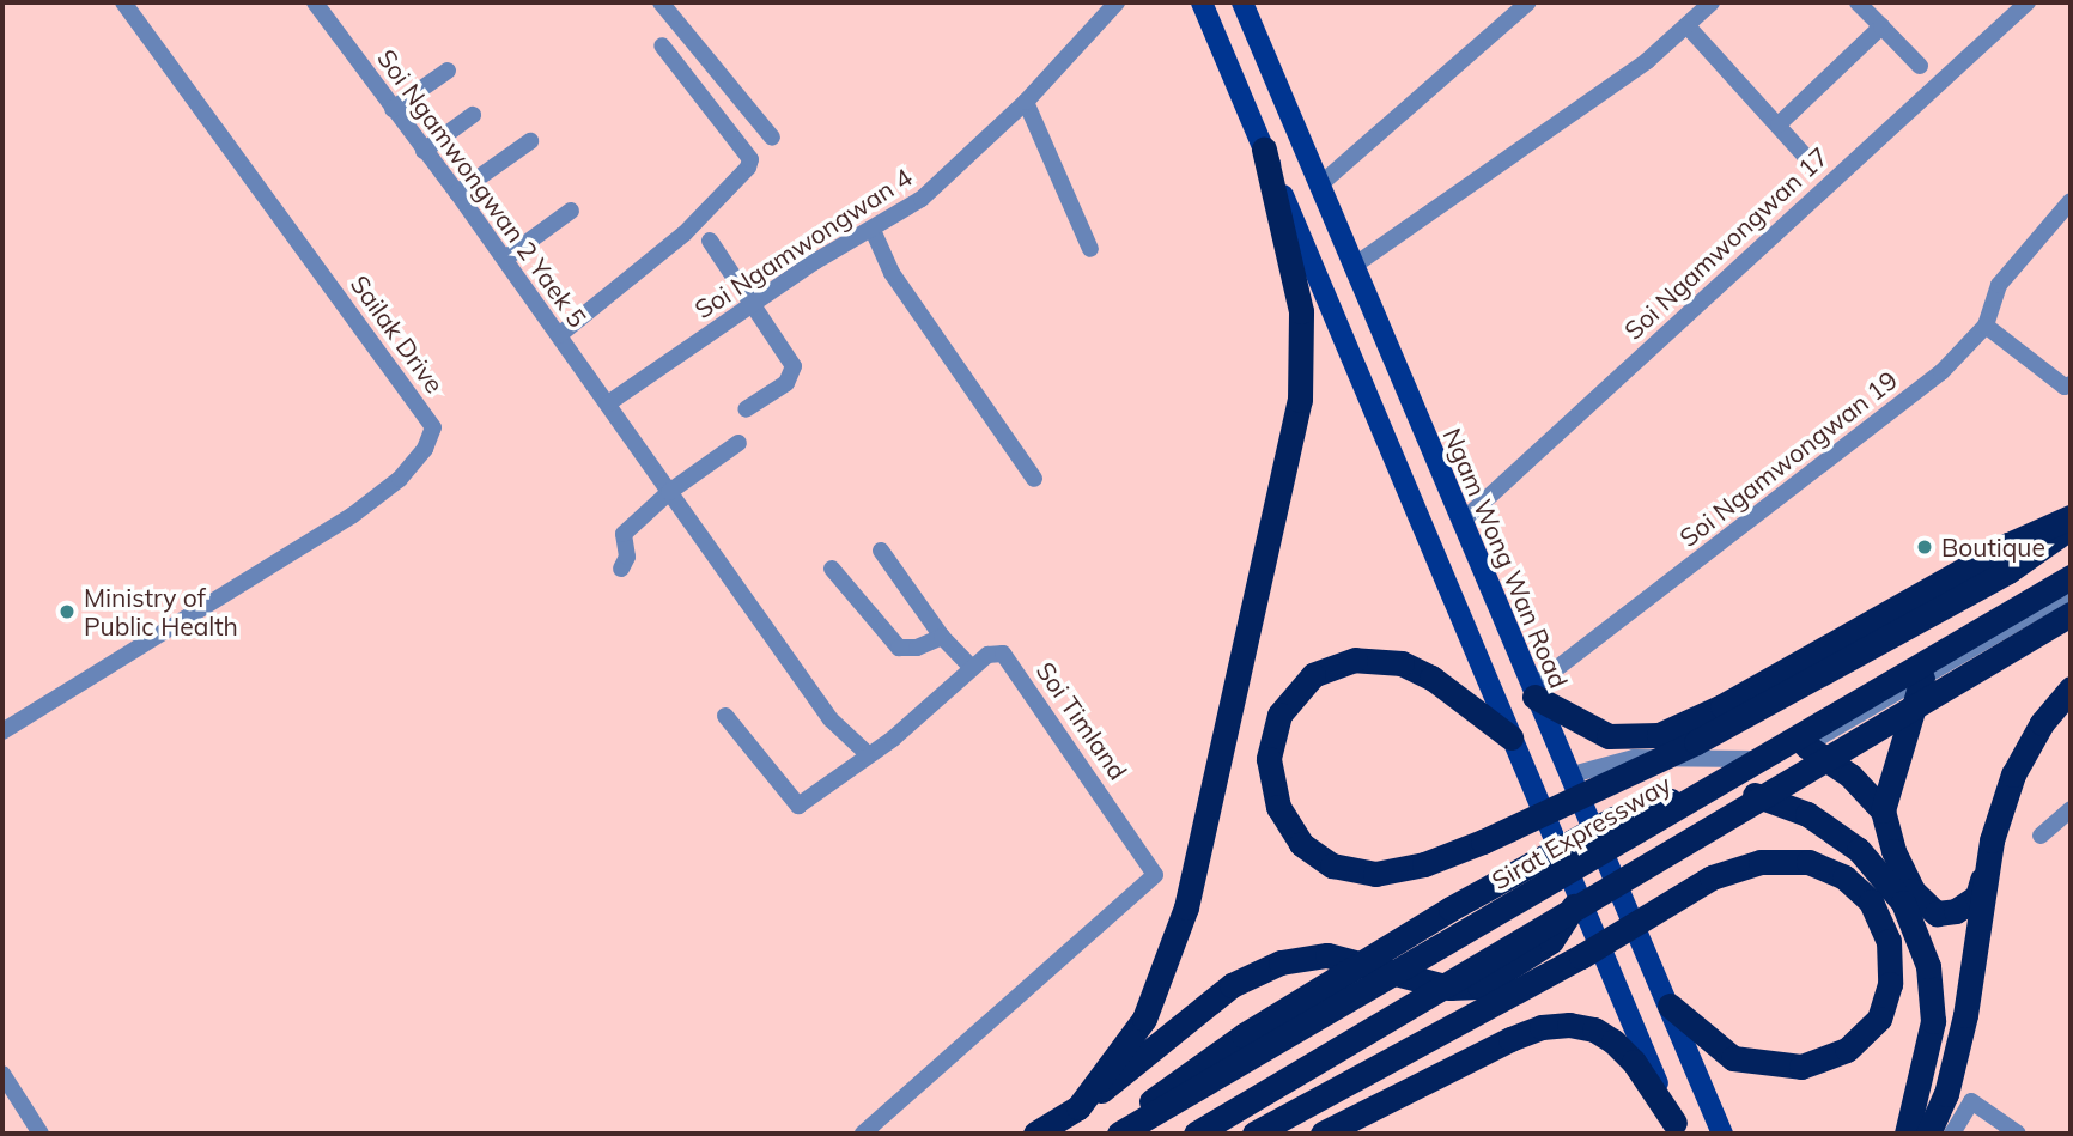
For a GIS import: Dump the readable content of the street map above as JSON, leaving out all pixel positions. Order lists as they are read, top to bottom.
{
  "streets": {
    "highway": ["Sirat Expressway"],
    "main road": ["Ngam Wong Wan Road"],
    "street": [
      "Soi Ngamwongwan 2 Yaek 5",
      "Soi Ngamwongwan 4",
      "Soi Ngamwongwan 17",
      "Sailak Drive",
      "Soi Ngamwongwan 19",
      "Soi Timland"
    ]
  },
  "crossings": [
    ["Soi Ngamwongwan 2 Yaek 5", "Soi Ngamwongwan 4"],
    ["Soi Ngamwongwan 17", "Ngam Wong Wan Road"],
    ["Soi Ngamwongwan 19", "Ngam Wong Wan Road"]
  ],
  "places": ["Boutique", "Ministry of Public Health"]
}
